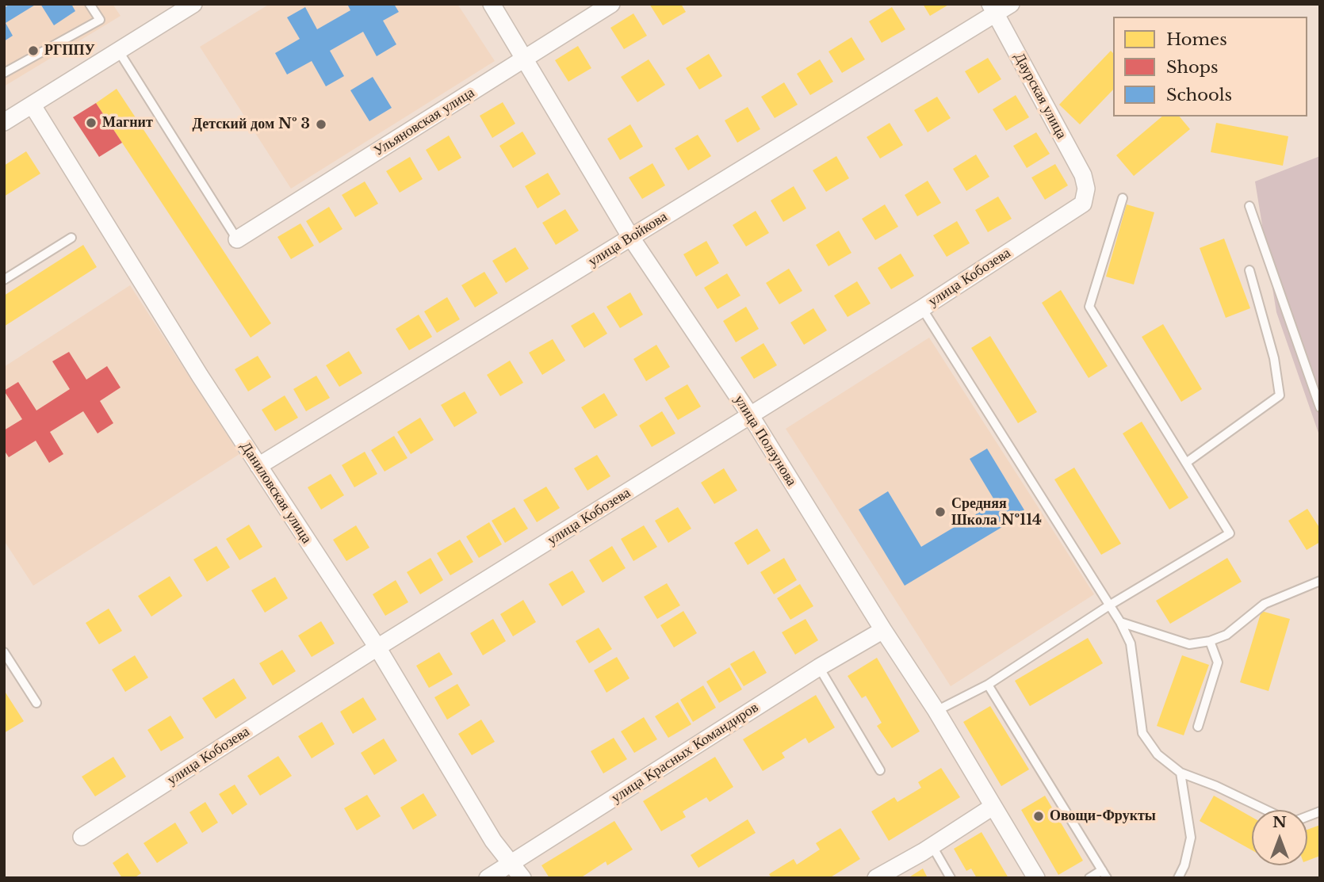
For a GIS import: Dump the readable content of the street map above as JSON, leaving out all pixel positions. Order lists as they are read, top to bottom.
{
  "streets": {
    "street": [
      "Даурская улица",
      "Ульяновская улица",
      "улица Войкова",
      "улица Кобозева",
      "улица Ползунова",
      "Даниловская улица",
      "улица Красных Командиров"
    ]
  },
  "crossings": [
    ["Даурская улица", "улица Войкова"],
    ["Даурская улица", "улица Кобозева"],
    ["Ульяновская улица", "улица Ползунова"],
    ["улица Войкова", "улица Ползунова"],
    ["улица Войкова", "Даниловская улица"],
    ["улица Кобозева", "улица Ползунова"],
    ["улица Кобозева", "Даниловская улица"],
    ["улица Ползунова", "улица Красных Командиров"],
    ["Даниловская улица", "улица Красных Командиров"]
  ],
  "places": [
    "РГППУ",
    "Магнит",
    "Детский дом № 3",
    "Средняя Школа №114",
    "Овощи-Фрукты"
  ],
  "legend": ["Homes", "Shops", "Schools"],
  "north": "top"
}
